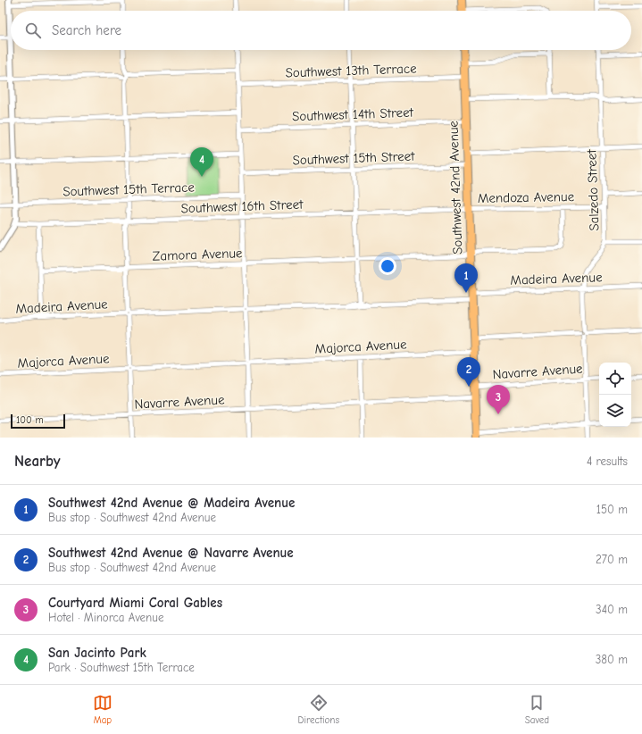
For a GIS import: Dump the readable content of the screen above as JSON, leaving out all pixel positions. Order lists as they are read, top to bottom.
{
  "streets": {
    "main road": ["Southwest 42nd Avenue"],
    "street": [
      "Southwest 13th Terrace",
      "Southwest 14th Street",
      "Southwest 15th Street",
      "Southwest 15th Terrace",
      "Salzedo Street",
      "Mendoza Avenue",
      "Southwest 16th Street",
      "Zamora Avenue",
      "Madeira Avenue",
      "Majorca Avenue",
      "Navarre Avenue"
    ]
  },
  "crossings": [
    ["Southwest 13th Terrace", "Southwest 42nd Avenue"],
    ["Southwest 14th Street", "Southwest 42nd Avenue"],
    ["Southwest 15th Street", "Southwest 42nd Avenue"],
    ["Southwest 42nd Avenue", "Mendoza Avenue"],
    ["Southwest 42nd Avenue", "Southwest 16th Street"],
    ["Southwest 42nd Avenue", "Zamora Avenue"],
    ["Southwest 42nd Avenue", "Madeira Avenue"],
    ["Southwest 42nd Avenue", "Majorca Avenue"],
    ["Southwest 42nd Avenue", "Navarre Avenue"],
    ["Salzedo Street", "Mendoza Avenue"],
    ["Salzedo Street", "Madeira Avenue"],
    ["Salzedo Street", "Navarre Avenue"],
    ["Mendoza Avenue", "Southwest 16th Street"],
    ["Mendoza Avenue", "Zamora Avenue"]
  ],
  "scale_bar": "100 m",
  "page": {
    "search": "Search here",
    "pins": [
      "4",
      "1",
      "2",
      "3"
    ],
    "scale": "100 m",
    "heading": ["Nearby", "4 results"],
    "list": [
      {
        "mark": "1",
        "name": "Southwest 42nd Avenue @ Madeira Avenue",
        "note": "Bus stop · Southwest 42nd Avenue",
        "value": "150 m"
      },
      {
        "mark": "2",
        "name": "Southwest 42nd Avenue @ Navarre Avenue",
        "note": "Bus stop · Southwest 42nd Avenue",
        "value": "270 m"
      },
      {
        "mark": "3",
        "name": "Courtyard Miami Coral Gables",
        "note": "Hotel · Minorca Avenue",
        "value": "340 m"
      },
      {
        "mark": "4",
        "name": "San Jacinto Park",
        "note": "Park · Southwest 15th Terrace",
        "value": "380 m"
      }
    ],
    "nav": ["Map", "Directions", "Saved"]
  }
}
